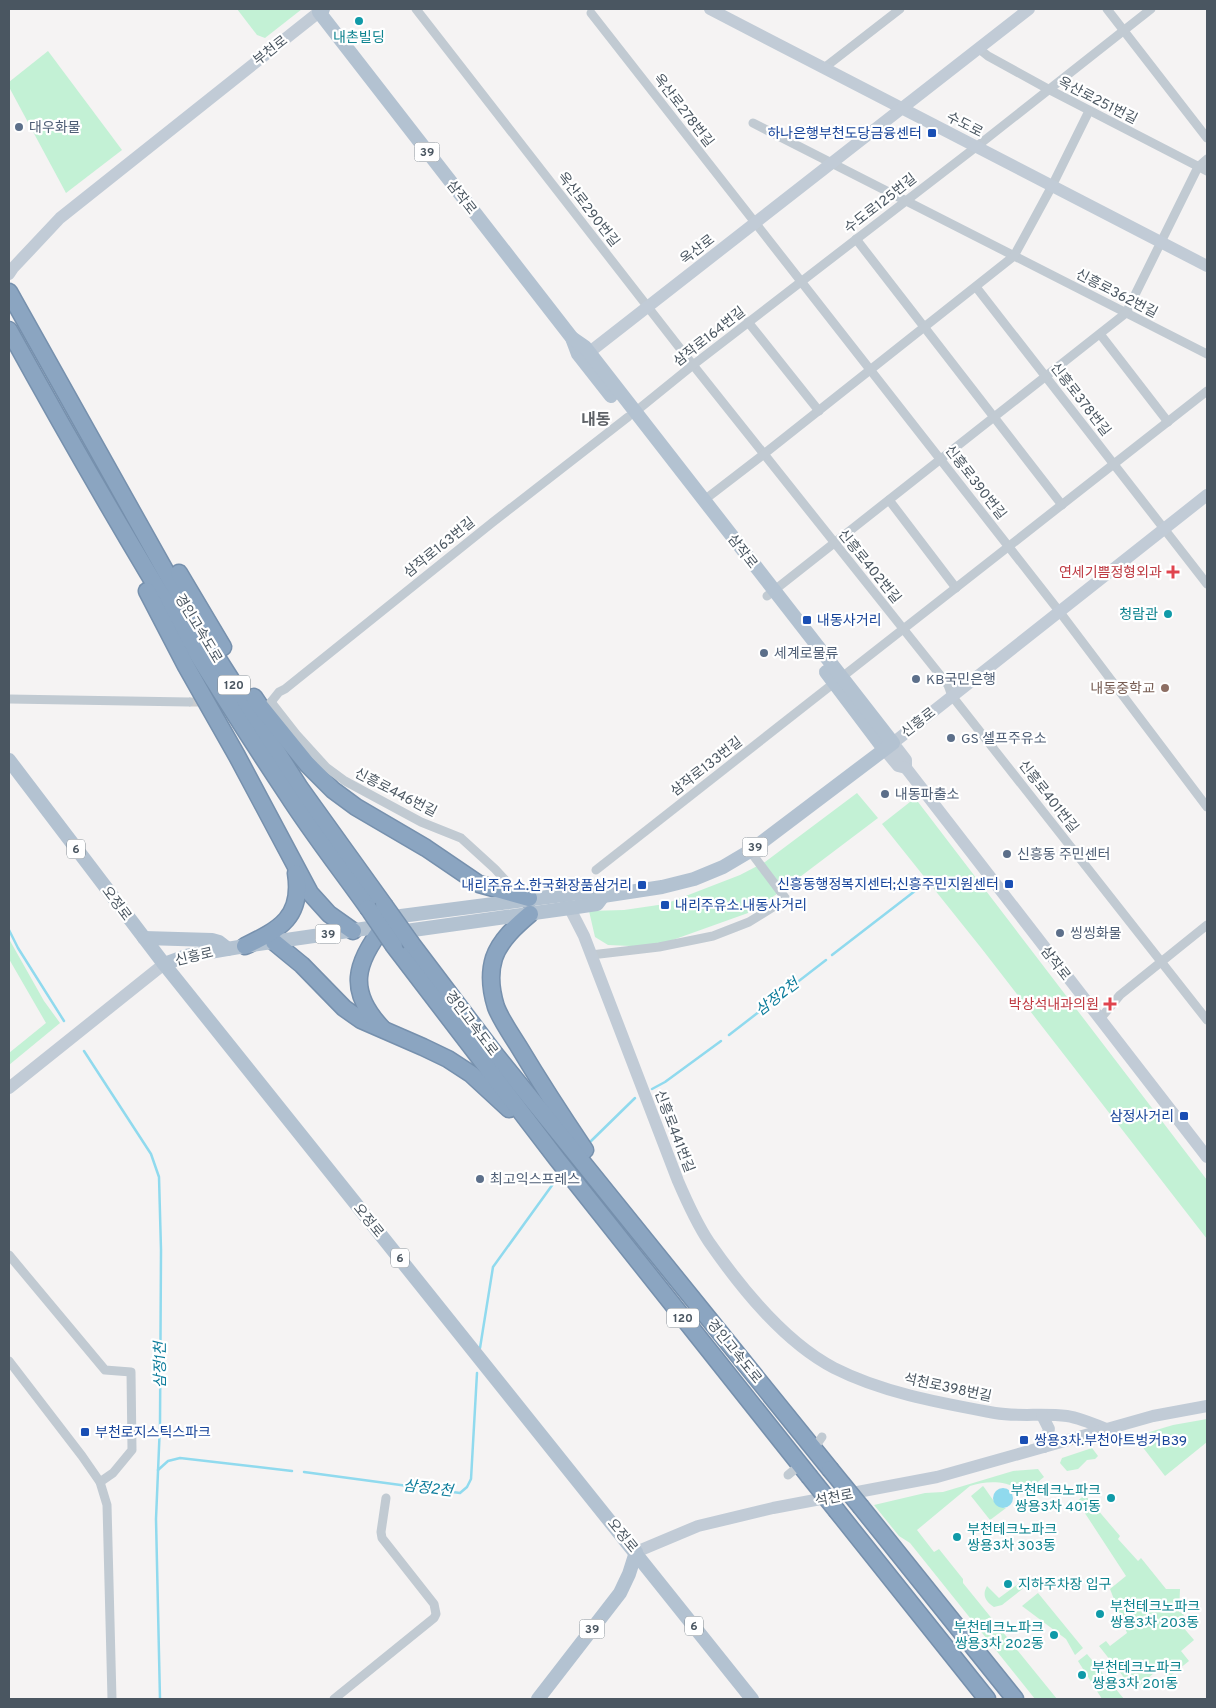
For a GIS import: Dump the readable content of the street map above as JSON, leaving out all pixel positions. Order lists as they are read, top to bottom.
{
  "streets": {
    "highway": ["경인고속도로", "120"],
    "main road": [
      "39",
      "삼작로",
      "신흥로",
      "6",
      "오정로"
    ],
    "street": [
      "부천로",
      "옥산로251번길",
      "옥산로278번길",
      "수도로",
      "수도로125번길",
      "옥산로290번길",
      "옥산로",
      "신흥로362번길",
      "삼작로164번길",
      "신흥로378번길",
      "신흥로390번길",
      "삼작로163번길",
      "신흥로402번길",
      "삼작로133번길",
      "신흥로446번길",
      "신흥로401번길",
      "신흥로441번길",
      "석천로398번길",
      "석천로"
    ]
  },
  "crossings": [
    ["부천로", "삼작로"],
    ["옥산로251번길", "수도로125번길"],
    ["옥산로251번길", "옥산로"],
    ["옥산로278번길", "수도로125번길"],
    ["옥산로278번길", "옥산로"],
    ["옥산로278번길", "삼작로164번길"],
    ["옥산로278번길", "신흥로390번길"],
    ["수도로", "수도로125번길"],
    ["수도로", "옥산로"],
    ["39", "오정로"],
    ["39", "석천로"],
    ["삼작로", "옥산로"],
    ["삼작로", "삼작로164번길"],
    ["삼작로", "삼작로163번길"],
    ["삼작로", "신흥로"],
    ["삼작로", "삼작로133번길"],
    ["수도로125번길", "신흥로362번길"],
    ["수도로125번길", "삼작로164번길"],
    ["수도로125번길", "신흥로390번길"],
    ["옥산로290번길", "옥산로"],
    ["옥산로290번길", "삼작로164번길"],
    ["옥산로290번길", "신흥로402번길"],
    ["옥산로", "신흥로362번길"],
    ["삼작로164번길", "신흥로390번길"],
    ["삼작로164번길", "삼작로163번길"],
    ["삼작로164번길", "신흥로402번길"],
    ["신흥로378번길", "신흥로"],
    ["신흥로378번길", "삼작로133번길"],
    ["신흥로390번길", "신흥로"],
    ["신흥로390번길", "삼작로133번길"],
    ["삼작로163번길", "신흥로446번길"],
    ["신흥로402번길", "신흥로"],
    ["신흥로402번길", "삼작로133번길"],
    ["신흥로402번길", "신흥로401번길"],
    ["신흥로", "신흥로446번길"],
    ["신흥로", "신흥로401번길"],
    ["신흥로", "오정로"],
    ["신흥로", "신흥로441번길"],
    ["오정로", "석천로"],
    ["신흥로441번길", "석천로398번길"],
    ["석천로398번길", "석천로"]
  ],
  "districts": ["내동"],
  "water": ["삼정2천", "삼정1천"],
  "places": {
    "other": [
      "내촌빌딩",
      "대우화물",
      "청람관",
      "세계로물류",
      "KB국민은행",
      "내동중학교",
      "GS 셀프주유소",
      "내동파출소",
      "신흥동 주민센터",
      "씽씽화물",
      "최고익스프레스",
      "부천테크노파크 쌍용3차 401동",
      "부천테크노파크 쌍용3차 303동",
      "지하주차장 입구",
      "부천테크노파크 쌍용3차 203동",
      "부천테크노파크 쌍용3차 202동",
      "부천테크노파크 쌍용3차 201동"
    ],
    "transit": [
      "하나은행부천도당금융센터",
      "내동사거리",
      "신흥동행정복지센터;신흥주민지원센터",
      "내리주유소.한국화장품삼거리",
      "내리주유소.내동사거리",
      "삼정사거리",
      "부천로지스틱스파크",
      "쌍용3차.부천아트벙커B39"
    ],
    "health": ["연세기쁨정형외과", "박상석내과의원"]
  }
}
